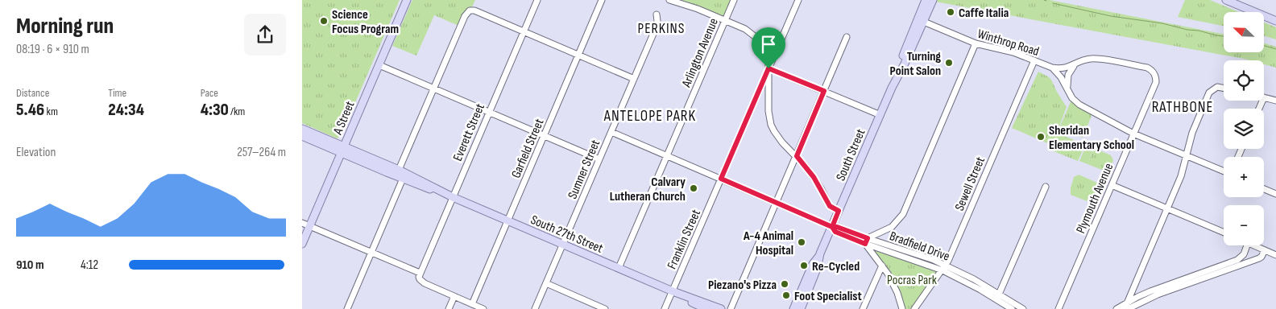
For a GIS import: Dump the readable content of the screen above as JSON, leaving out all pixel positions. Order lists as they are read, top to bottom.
{
  "streets": {
    "main road": ["A Street", "South Street", "South 27th Street"],
    "street": [
      "Winthrop Road",
      "Arlington Avenue",
      "Everett Street",
      "Garfield Street",
      "Sumner Street",
      "Sewell Street",
      "Plymouth Avenue",
      "Franklin Street",
      "Bradfield Drive"
    ]
  },
  "crossings": [
    ["Winthrop Road", "South Street"],
    ["Winthrop Road", "Sewell Street"],
    ["Winthrop Road", "Plymouth Avenue"],
    ["Arlington Avenue", "South 27th Street"],
    ["Arlington Avenue", "Bradfield Drive"],
    ["A Street", "South 27th Street"],
    ["Everett Street", "South 27th Street"],
    ["Garfield Street", "South 27th Street"],
    ["South Street", "Bradfield Drive"],
    ["Sumner Street", "South 27th Street"],
    ["Sumner Street", "Bradfield Drive"],
    ["Sewell Street", "Bradfield Drive"],
    ["South 27th Street", "Franklin Street"],
    ["Franklin Street", "Bradfield Drive"]
  ],
  "districts": ["PERKINS", "RATHBONE", "ANTELOPE PARK"],
  "parks": ["Pocras Park"],
  "places": [
    "Caffe Italia",
    "Science Focus Program",
    "Turning Point Salon",
    "Sheridan Elementary School",
    "Calvary Lutheran Church",
    "A-4 Animal Hospital",
    "Re-Cycled",
    "Piezano's Pizza",
    "Foot Specialist"
  ],
  "north": "top left",
  "page": {
    "heading": ["Morning run", "08:19 · 6 × 910 m"],
    "map_buttons": ["+", "−"],
    "stats": [
      ["Distance", "5.46 km"],
      ["Time", "24:34"],
      ["Pace", "4:30 /km"]
    ],
    "chart": ["Elevation", "257–264 m"],
    "list": [
      {
        "name": "910 m",
        "note": "4:12"
      }
    ]
  }
}
